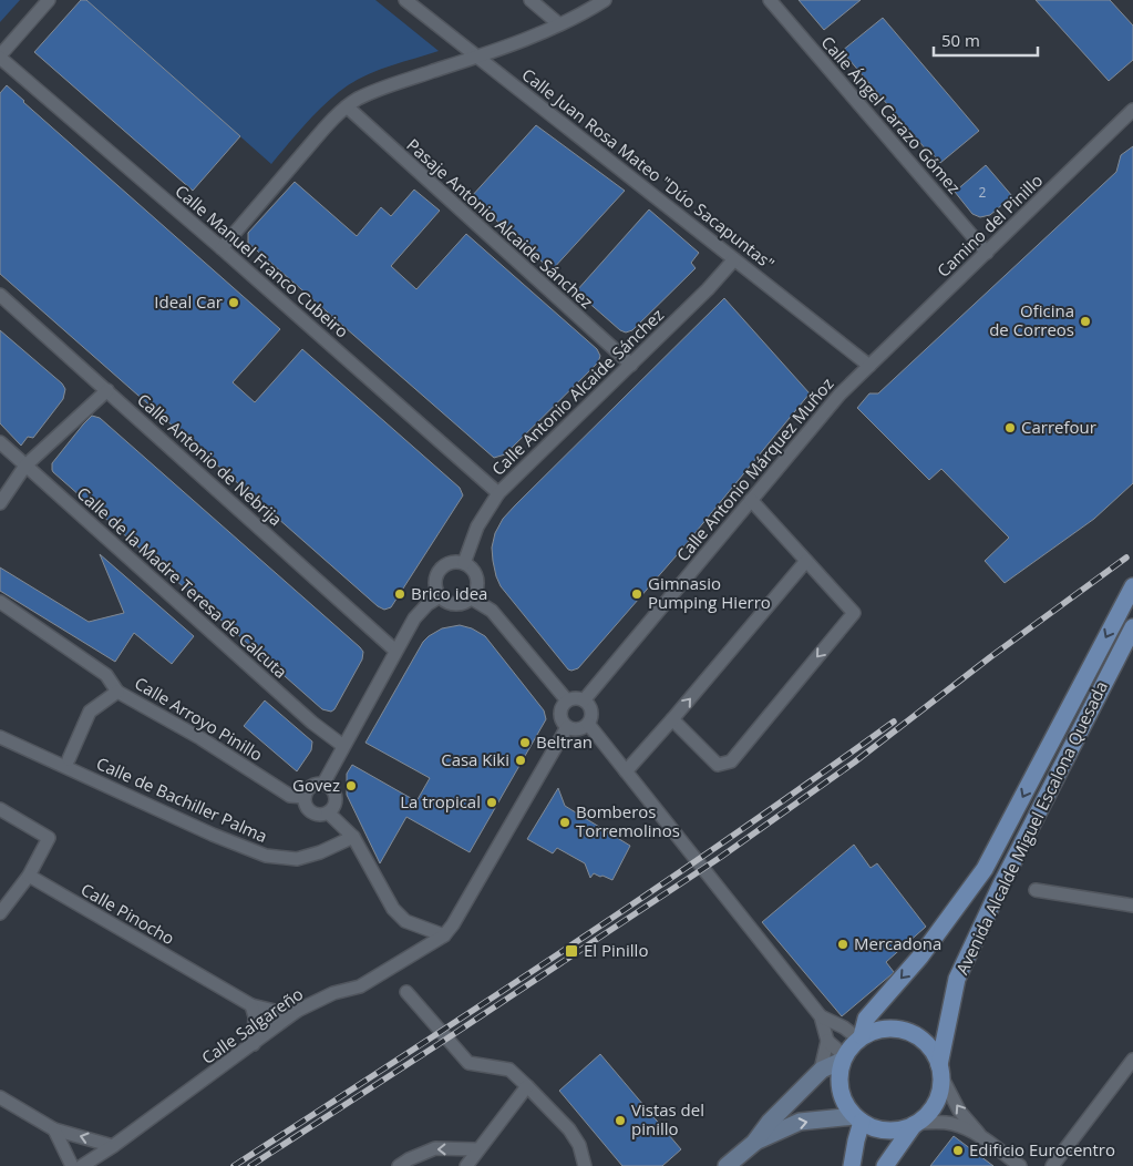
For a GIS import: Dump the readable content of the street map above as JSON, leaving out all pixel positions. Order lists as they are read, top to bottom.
{
  "streets": {
    "main road": ["Avenida Alcalde Miguel Escalona Quesada"],
    "street": [
      "Calle Ángel Carazo Gómez",
      "Calle Juan Rosa Mateo \"Dúo Sacapuntas\"",
      "Pasaje Antonio Alcaide Sánchez",
      "Camino del Pinillo",
      "Calle Manuel Franco Cubeiro",
      "Calle Antonio Alcaide Sánchez",
      "Calle Antonio de Nebrija",
      "Calle Antonio Márquez Muñoz",
      "Calle de la Madre Teresa de Calcuta",
      "Calle Arroyo Pinillo",
      "Calle de Bachiller Palma",
      "Calle Pinocho",
      "Calle Salgareño"
    ]
  },
  "crossings": [
    ["Calle Ángel Carazo Gómez", "Camino del Pinillo"],
    ["Calle Juan Rosa Mateo \"Dúo Sacapuntas\"", "Camino del Pinillo"],
    ["Calle Juan Rosa Mateo \"Dúo Sacapuntas\"", "Calle Antonio Alcaide Sánchez"],
    ["Calle Juan Rosa Mateo \"Dúo Sacapuntas\"", "Calle Antonio Márquez Muñoz"],
    ["Pasaje Antonio Alcaide Sánchez", "Calle Antonio Alcaide Sánchez"],
    ["Camino del Pinillo", "Calle Antonio Márquez Muñoz"],
    ["Calle Manuel Franco Cubeiro", "Calle Antonio Alcaide Sánchez"],
    ["Calle Antonio Márquez Muñoz", "Calle Salgareño"],
    ["Calle Pinocho", "Calle Salgareño"]
  ],
  "places": {
    "other": [
      "Ideal Car",
      "Oficina de Correos",
      "Carrefour",
      "Brico idea",
      "Gimnasio Pumping Hierro",
      "Beltran",
      "Casa Kiki",
      "Govez",
      "La tropical",
      "Bomberos Torremolinos",
      "Mercadona",
      "Vistas del pinillo",
      "Edificio Eurocentro"
    ],
    "transit": ["El Pinillo"]
  },
  "house_numbers": ["2"],
  "scale_bar": "50 m"
}
